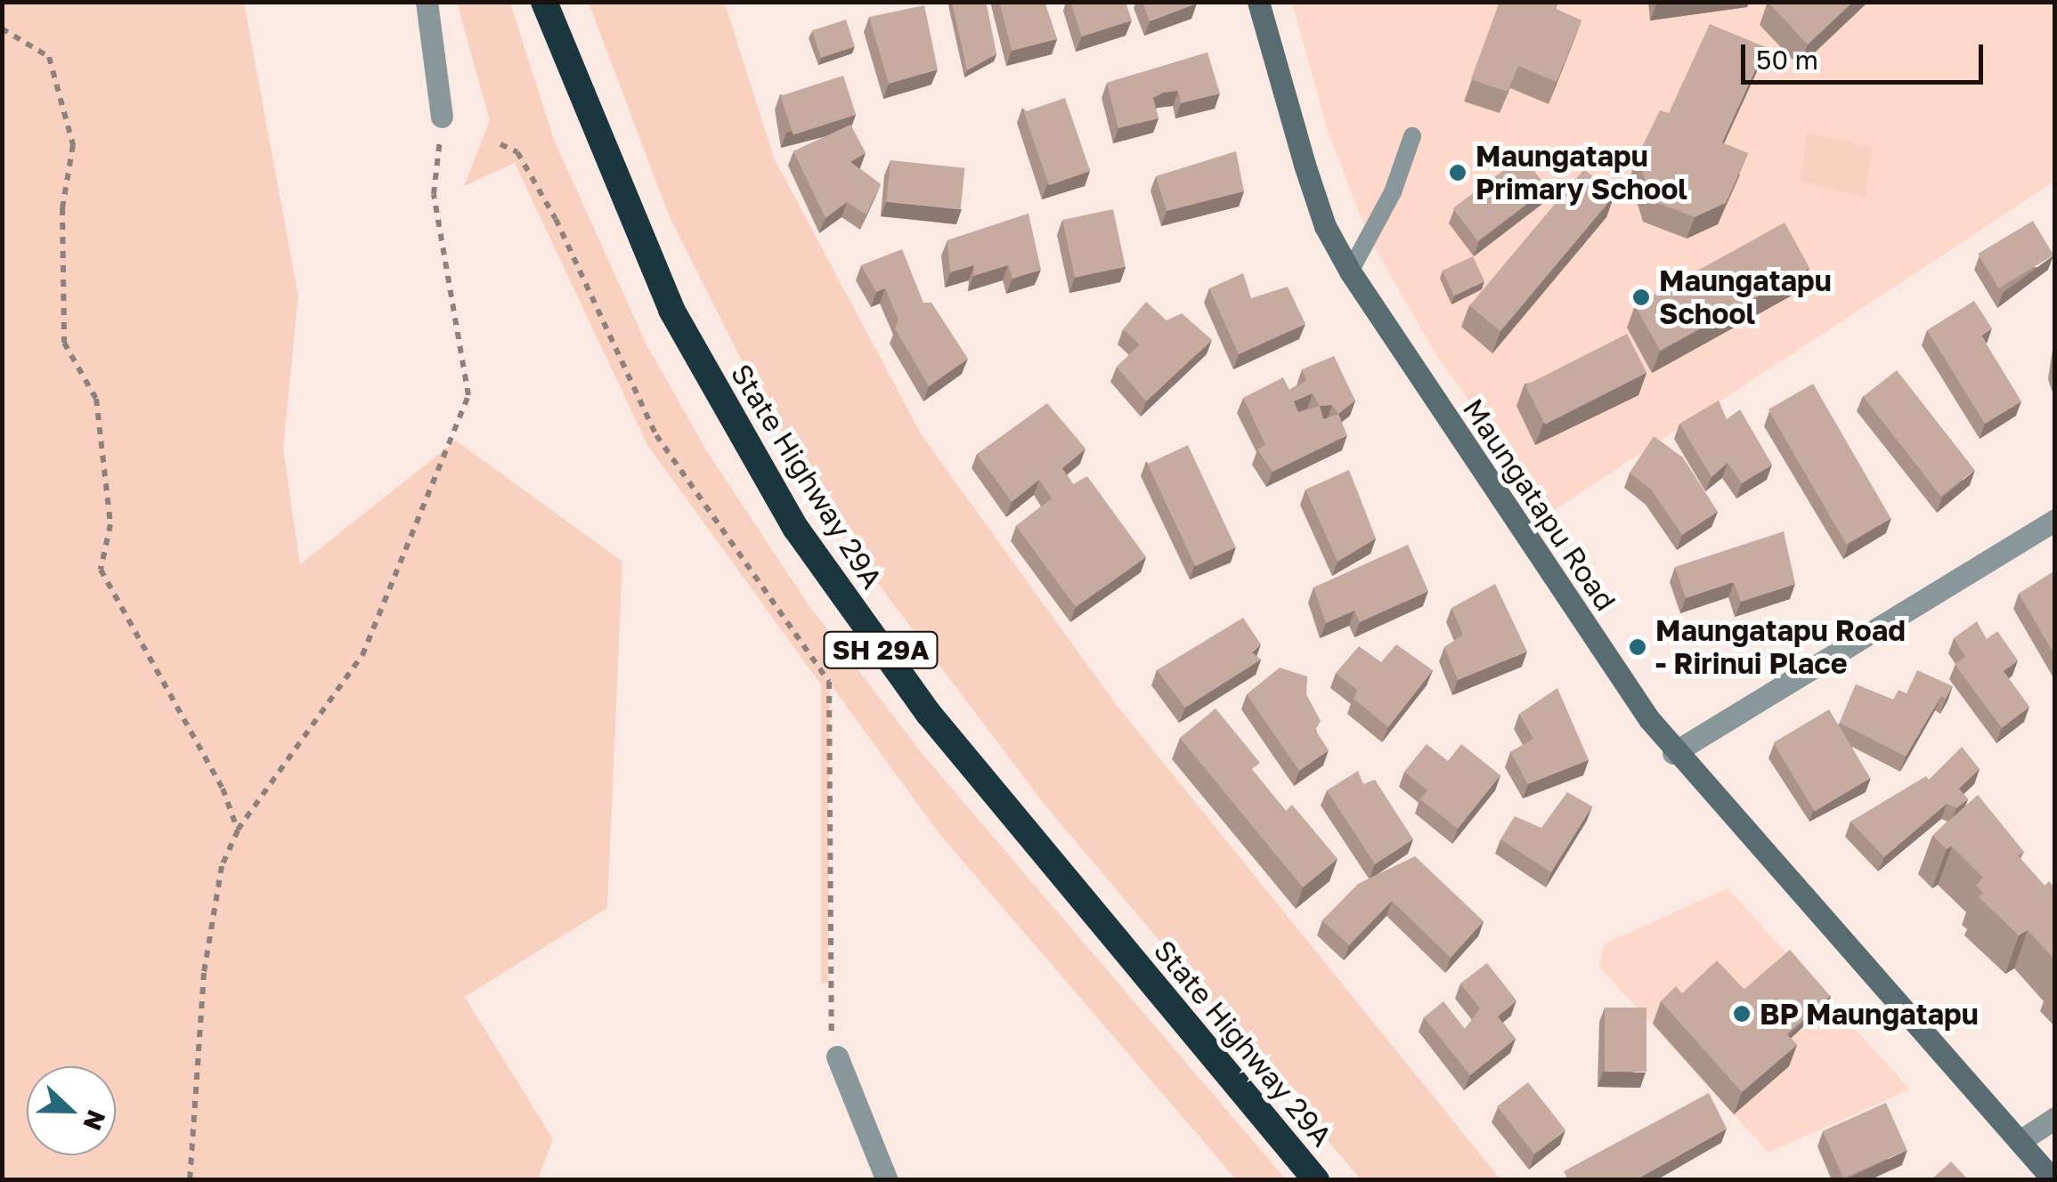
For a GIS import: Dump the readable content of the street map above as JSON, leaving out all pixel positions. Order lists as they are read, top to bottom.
{
  "streets": {
    "highway": ["State Highway 29A", "SH 29A"],
    "street": ["Maungatapu Road"]
  },
  "places": [
    "Maungatapu Primary School",
    "Maungatapu School",
    "Maungatapu Road - Ririnui Place",
    "BP Maungatapu"
  ],
  "scale_bar": "50 m",
  "north": "right"
}
